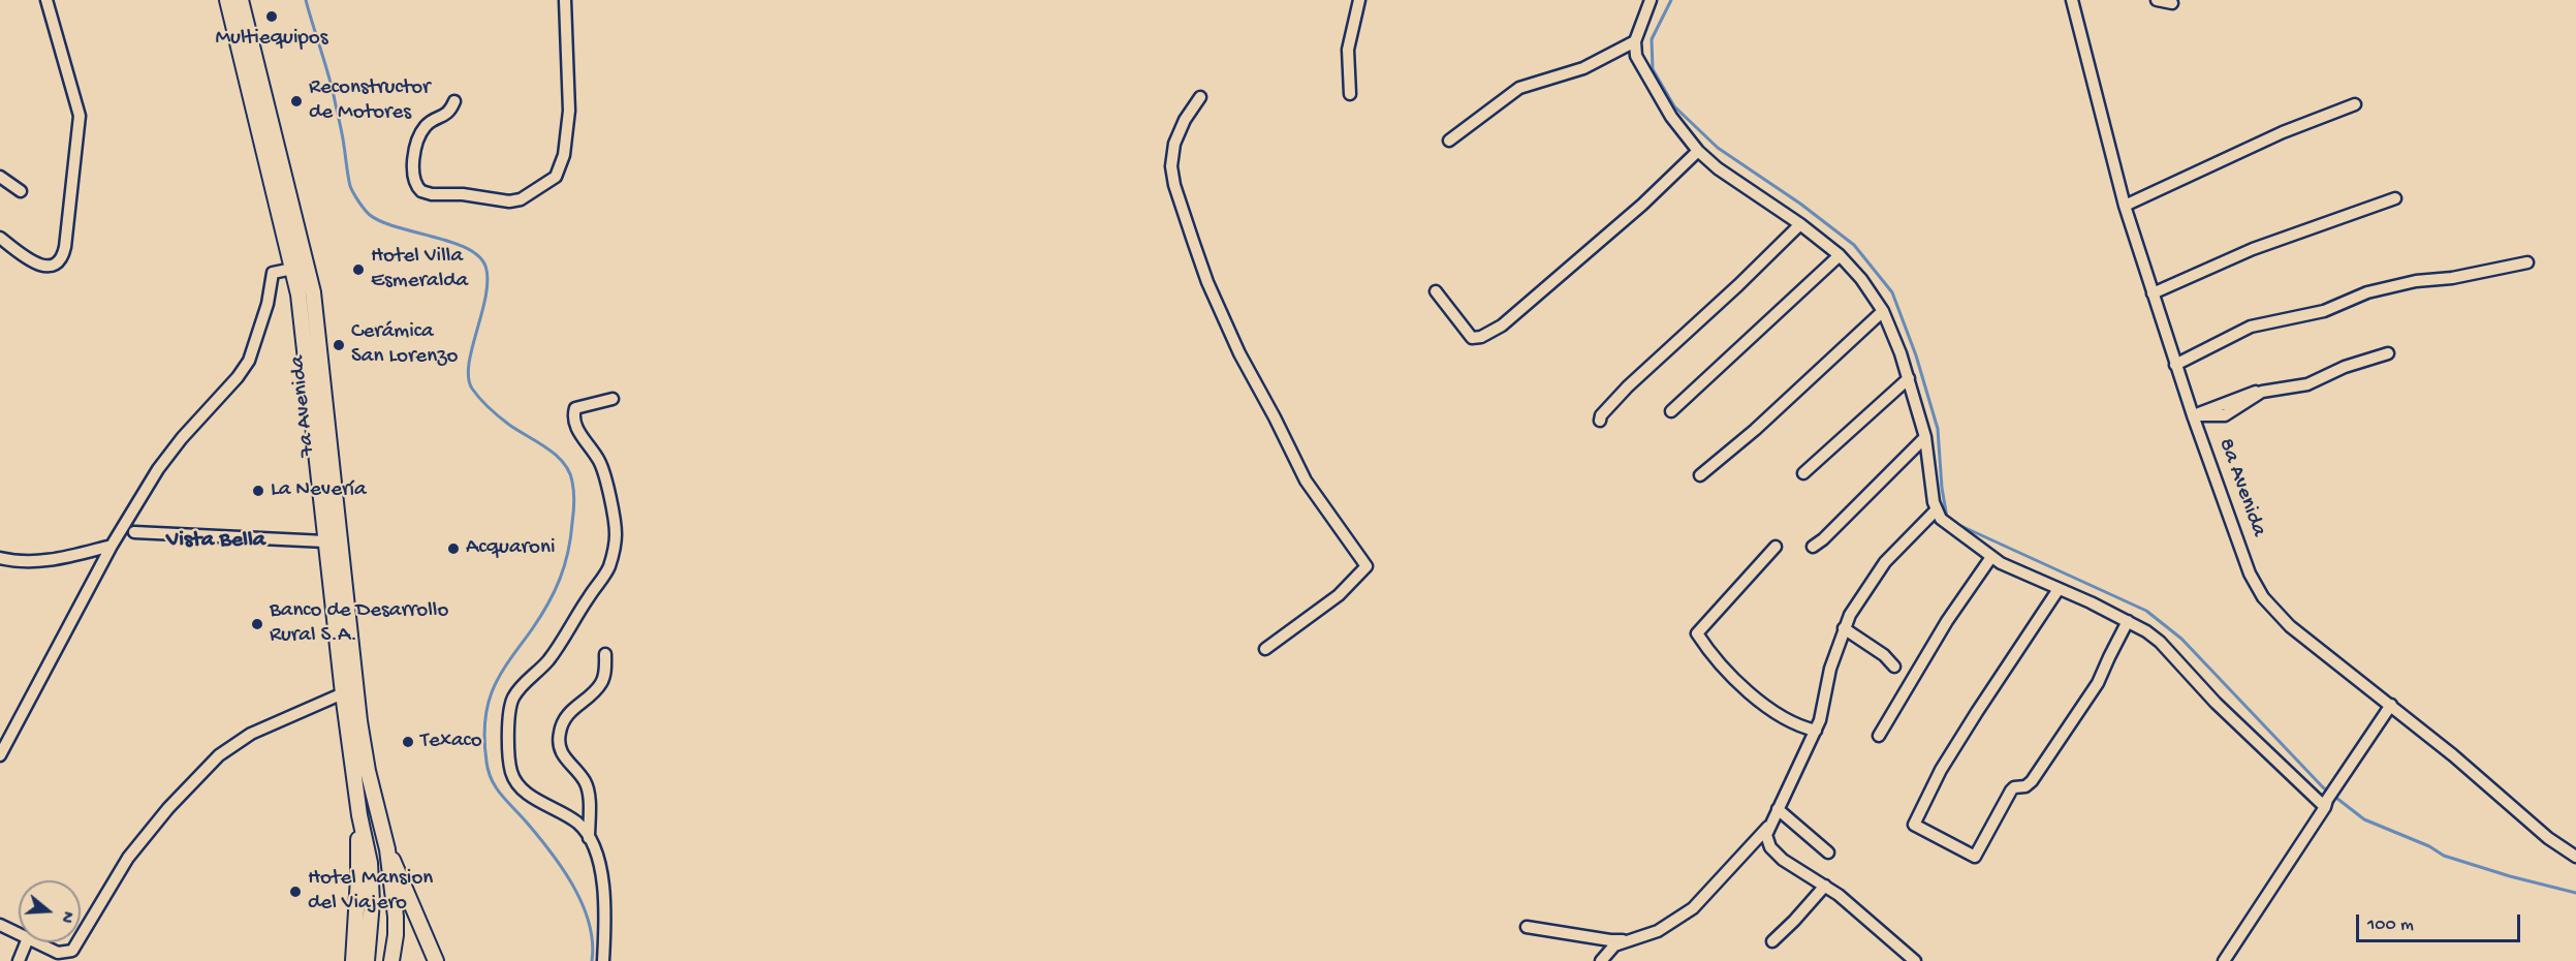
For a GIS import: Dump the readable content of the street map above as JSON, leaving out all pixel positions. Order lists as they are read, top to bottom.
{
  "streets": {
    "main road": ["7a Avenida"],
    "street": ["8a Avenida"]
  },
  "districts": ["Vista Bella"],
  "places": [
    "Multiequipos",
    "Reconstructor de Motores",
    "Hotel Villa Esmeralda",
    "Cerámica San Lorenzo",
    "La Nevería",
    "Acquaroni",
    "Banco de Desarrollo Rural S.A.",
    "Texaco",
    "Hotel Mansion del Viajero"
  ],
  "scale_bar": "100 m",
  "north": "right"
}
